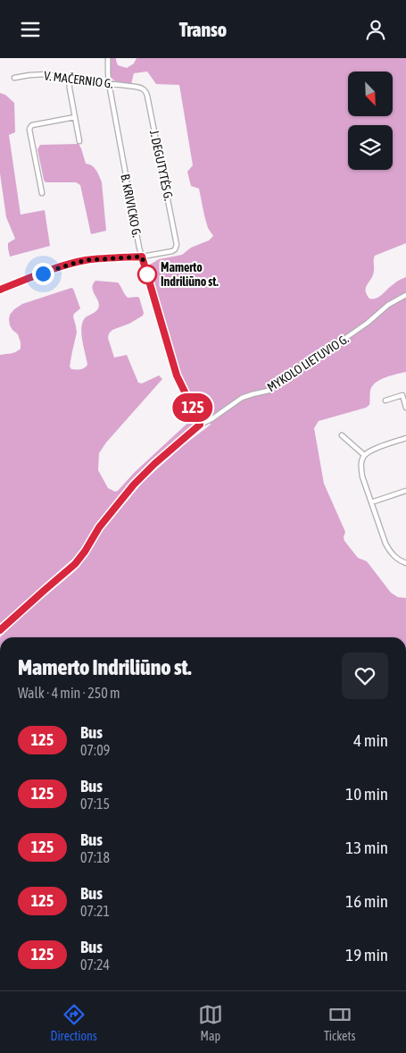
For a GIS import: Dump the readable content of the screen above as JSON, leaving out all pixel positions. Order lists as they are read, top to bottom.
{
  "streets": {
    "street": [
      "V. MAČERNIO G.",
      "J. DEGUTYTĖS G.",
      "B. KRIVICKO G.",
      "MYKOLO LIETUVIO G."
    ]
  },
  "crossings": [
    ["V. MAČERNIO G.", "J. DEGUTYTĖS G."],
    ["V. MAČERNIO G.", "B. KRIVICKO G."],
    ["J. DEGUTYTĖS G.", "B. KRIVICKO G."],
    ["B. KRIVICKO G.", "MYKOLO LIETUVIO G."]
  ],
  "places": ["Mamerto Indriliūno st."],
  "lines": ["bus line 125"],
  "north": "bottom right",
  "page": {
    "header": "Transo",
    "on_map": "125",
    "heading": ["Mamerto Indriliūno st.", "Walk · 4 min · 250 m"],
    "list": [
      {
        "mark": "125",
        "name": "Bus",
        "note": "07:09",
        "value": "4 min"
      },
      {
        "mark": "125",
        "name": "Bus",
        "note": "07:15",
        "value": "10 min"
      },
      {
        "mark": "125",
        "name": "Bus",
        "note": "07:18",
        "value": "13 min"
      },
      {
        "mark": "125",
        "name": "Bus",
        "note": "07:21",
        "value": "16 min"
      },
      {
        "mark": "125",
        "name": "Bus",
        "note": "07:24",
        "value": "19 min"
      }
    ],
    "tabs": ["Directions", "Map", "Tickets"]
  }
}
